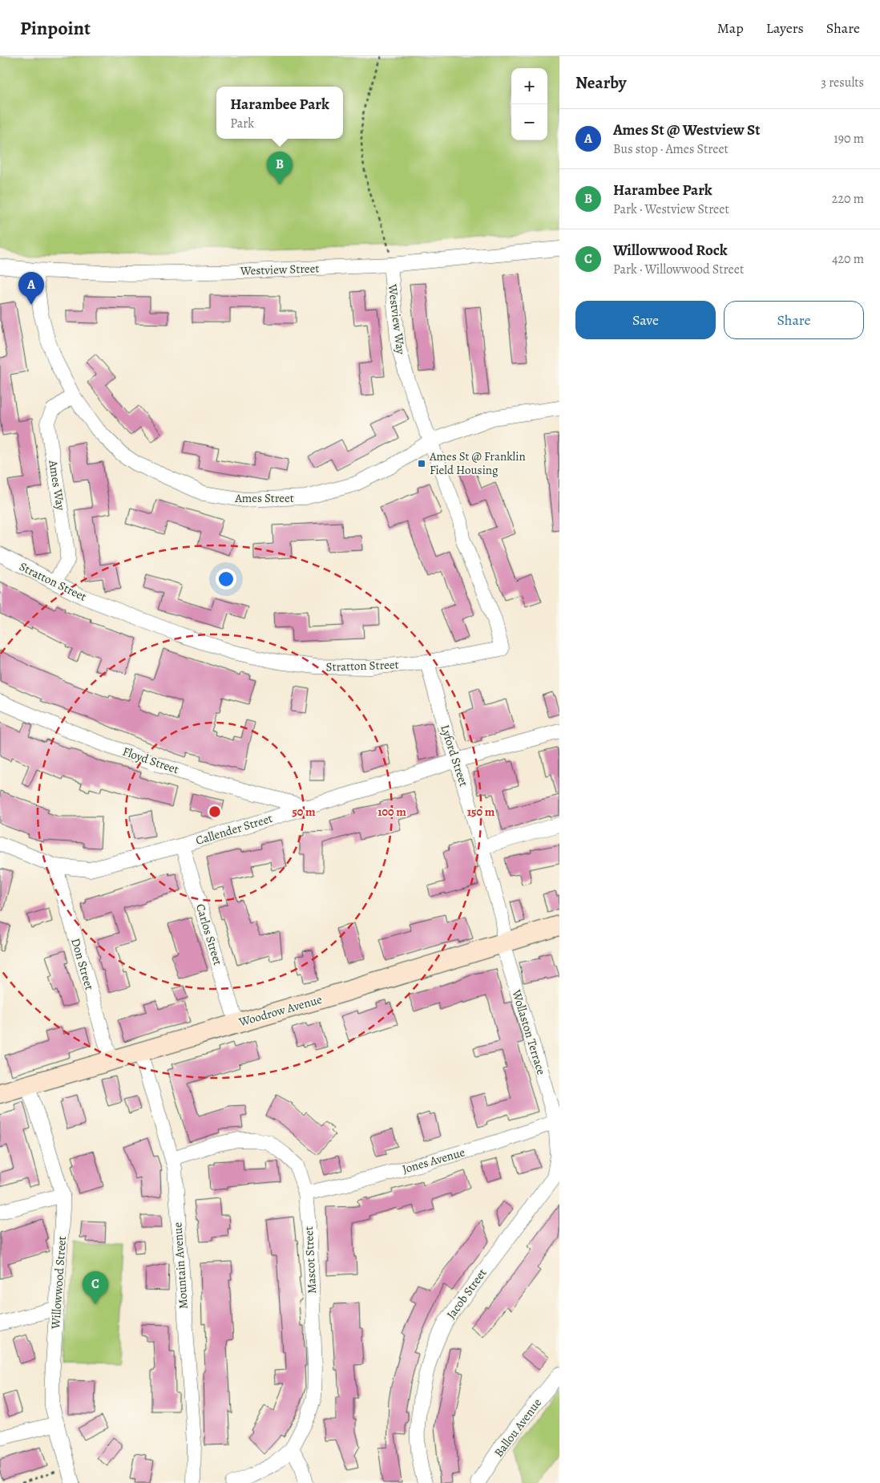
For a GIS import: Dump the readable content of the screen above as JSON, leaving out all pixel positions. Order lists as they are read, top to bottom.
{
  "streets": {
    "street": [
      "Westview Street",
      "Westview Way",
      "Ames Way",
      "Ames Street",
      "Stratton Street",
      "Lyford Street",
      "Floyd Street",
      "Callender Street",
      "Carlos Street",
      "Don Street",
      "Woodrow Avenue",
      "Wollaston Terrace",
      "Jones Avenue",
      "Mascot Street",
      "Mountain Avenue",
      "Willowwood Street",
      "Jacob Street",
      "Ballou Avenue"
    ]
  },
  "crossings": [
    ["Westview Street", "Westview Way"],
    ["Westview Street", "Ames Street"],
    ["Westview Way", "Ames Street"],
    ["Westview Way", "Stratton Street"],
    ["Ames Way", "Ames Street"],
    ["Ames Way", "Stratton Street"],
    ["Ames Street", "Stratton Street"],
    ["Stratton Street", "Lyford Street"],
    ["Lyford Street", "Callender Street"],
    ["Lyford Street", "Woodrow Avenue"],
    ["Lyford Street", "Wollaston Terrace"],
    ["Floyd Street", "Callender Street"],
    ["Callender Street", "Carlos Street"],
    ["Callender Street", "Don Street"],
    ["Carlos Street", "Woodrow Avenue"],
    ["Don Street", "Woodrow Avenue"],
    ["Woodrow Avenue", "Wollaston Terrace"],
    ["Woodrow Avenue", "Mountain Avenue"],
    ["Woodrow Avenue", "Willowwood Street"],
    ["Wollaston Terrace", "Jones Avenue"],
    ["Wollaston Terrace", "Jacob Street"],
    ["Jones Avenue", "Mascot Street"],
    ["Jones Avenue", "Jacob Street"],
    ["Mascot Street", "Mountain Avenue"]
  ],
  "places": {
    "transit": ["Ames St @ Franklin Field Housing"]
  },
  "page": {
    "header": "Pinpoint",
    "nav": ["Map", "Layers", "Share"],
    "heading": ["Nearby", "3 results"],
    "map_buttons": ["+", "−"],
    "popup": ["Harambee Park", "Park"],
    "list": [
      {
        "mark": "A",
        "name": "Ames St @ Westview St",
        "note": "Bus stop · Ames Street",
        "value": "190 m"
      },
      {
        "mark": "B",
        "name": "Harambee Park",
        "note": "Park · Westview Street",
        "value": "220 m"
      },
      {
        "mark": "C",
        "name": "Willowwood Rock",
        "note": "Park · Willowwood Street",
        "value": "420 m"
      }
    ],
    "pins": ["B", "A", "C"],
    "buttons": ["Save", "Share"]
  },
  "rings": ["50 m", "100 m", "150 m"]
}
